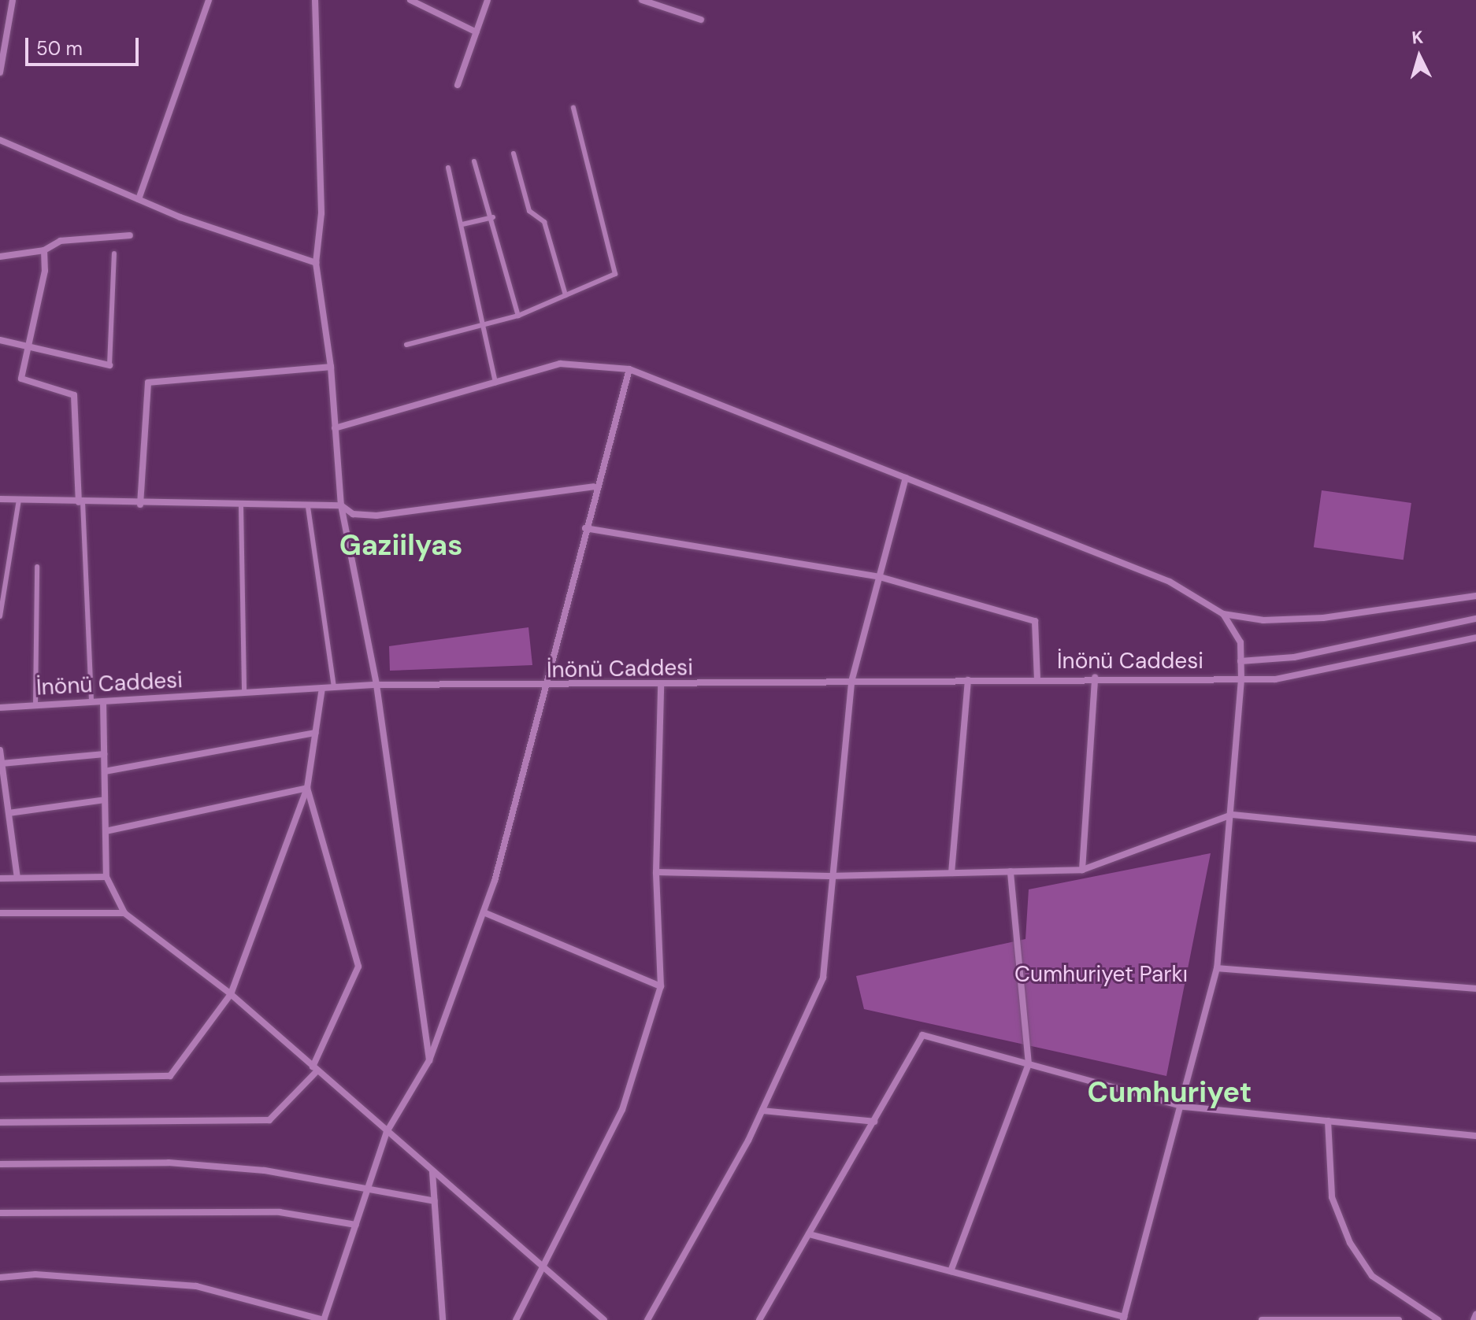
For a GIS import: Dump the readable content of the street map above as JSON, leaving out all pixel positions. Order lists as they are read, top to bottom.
{
  "streets": {
    "street": ["İnönü Caddesi"]
  },
  "districts": ["Gaziilyas", "Cumhuriyet"],
  "parks": ["Cumhuriyet Parkı"],
  "scale_bar": "50 m",
  "north": "top"
}
